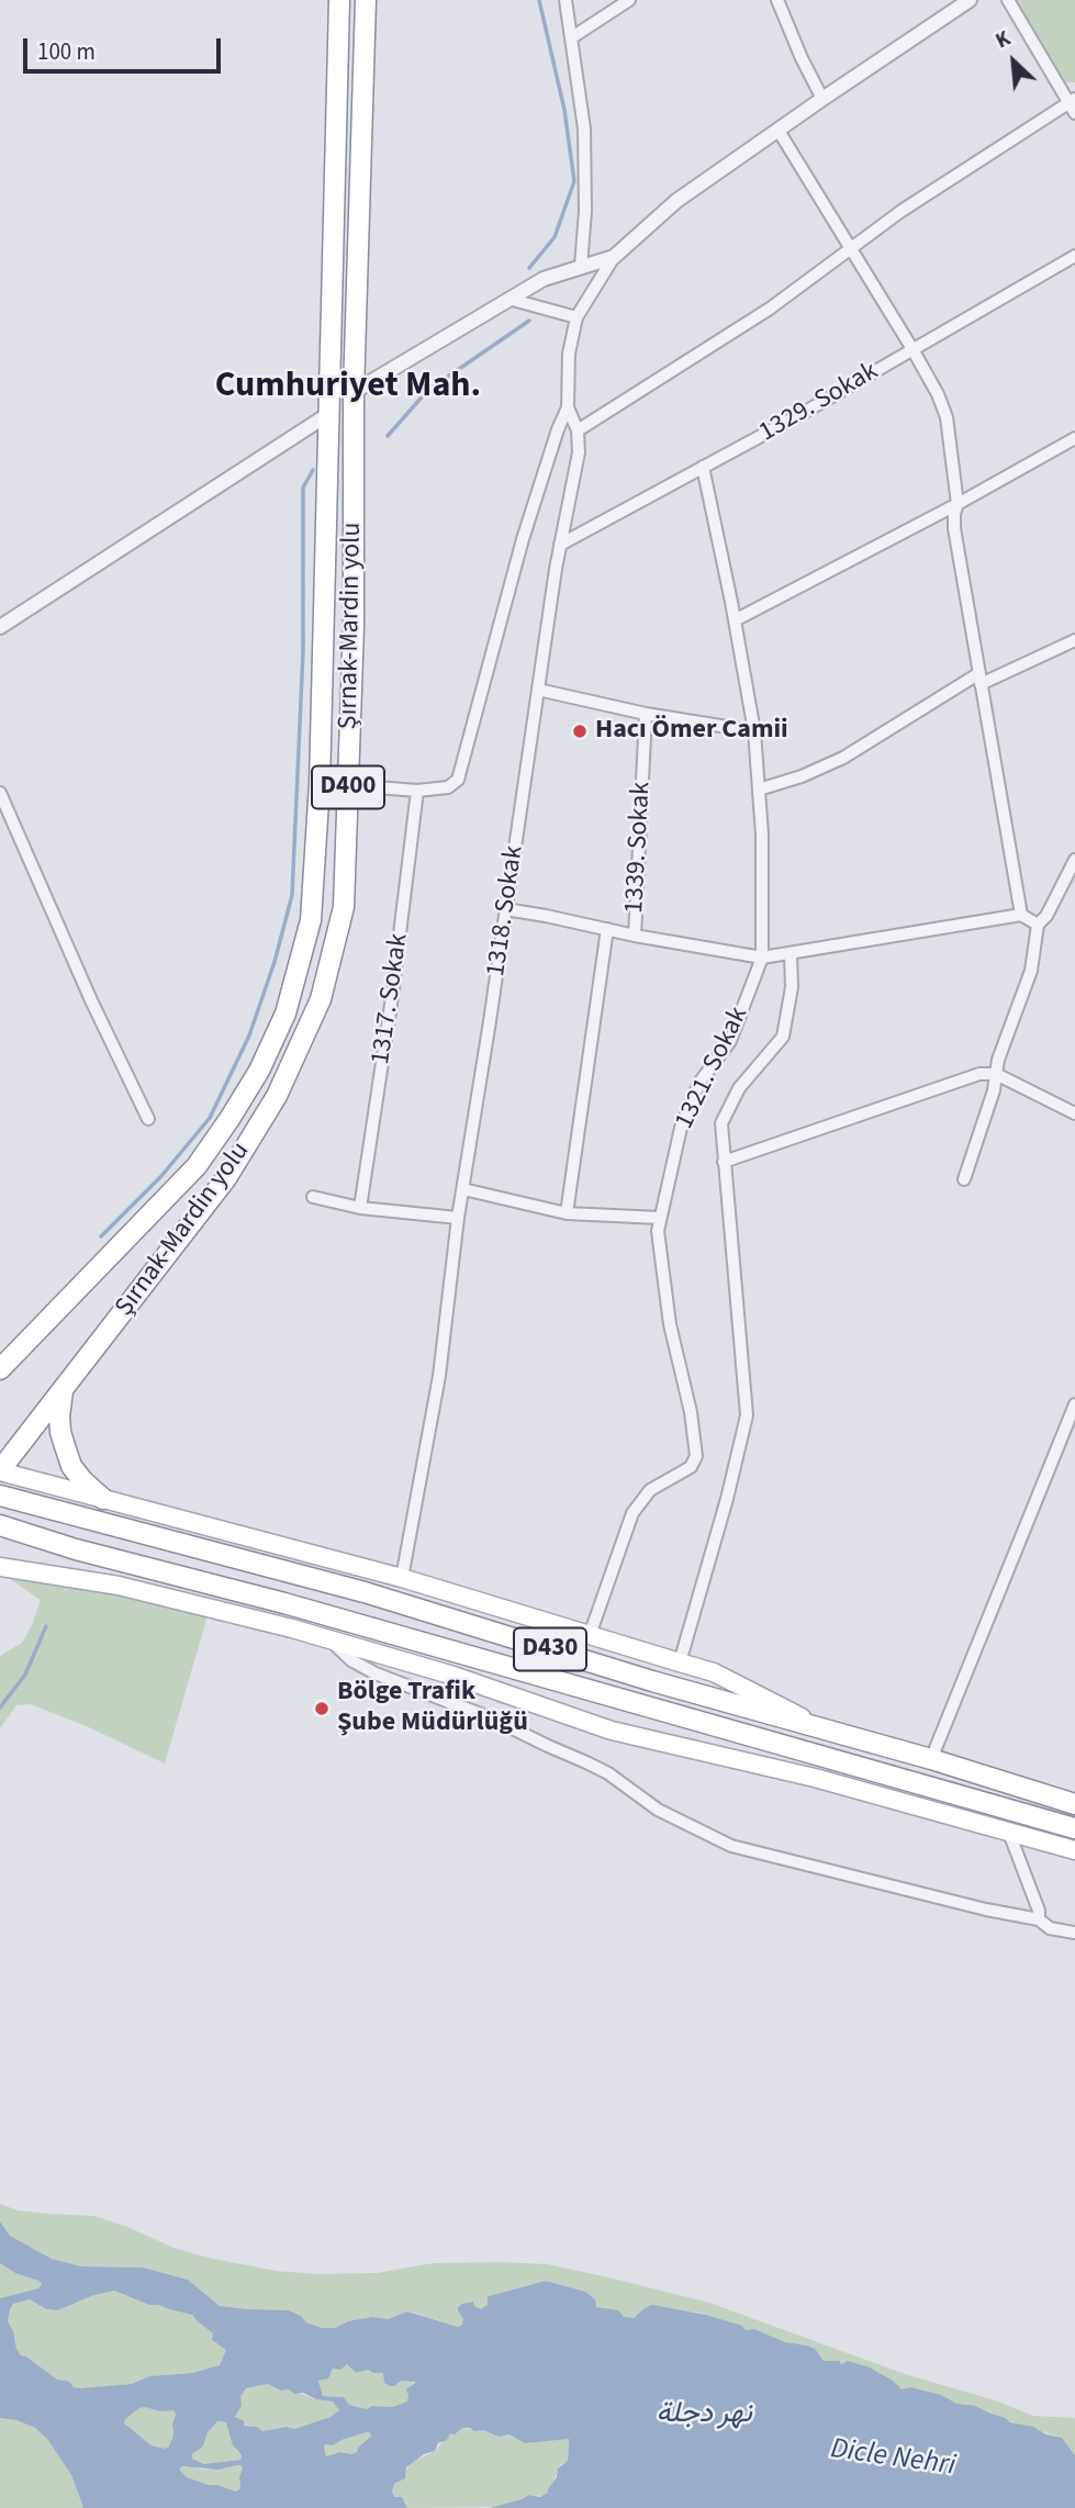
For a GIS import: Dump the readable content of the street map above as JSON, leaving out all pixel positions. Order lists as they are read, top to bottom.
{
  "streets": {
    "highway": ["Şırnak-Mardin yolu", "D400", "D430"],
    "street": [
      "1329. Sokak",
      "1339. Sokak",
      "1318. Sokak",
      "1317. Sokak",
      "1321. Sokak"
    ]
  },
  "crossings": [
    ["1329. Sokak", "1318. Sokak"],
    ["1329. Sokak", "1321. Sokak"]
  ],
  "districts": ["Cumhuriyet Mah."],
  "water": ["نهر دجلة", "Dicle Nehri"],
  "places": ["Hacı Ömer Camii", "Bölge Trafik Şube Müdürlüğü"],
  "scale_bar": "100 m",
  "north": "top left"
}
